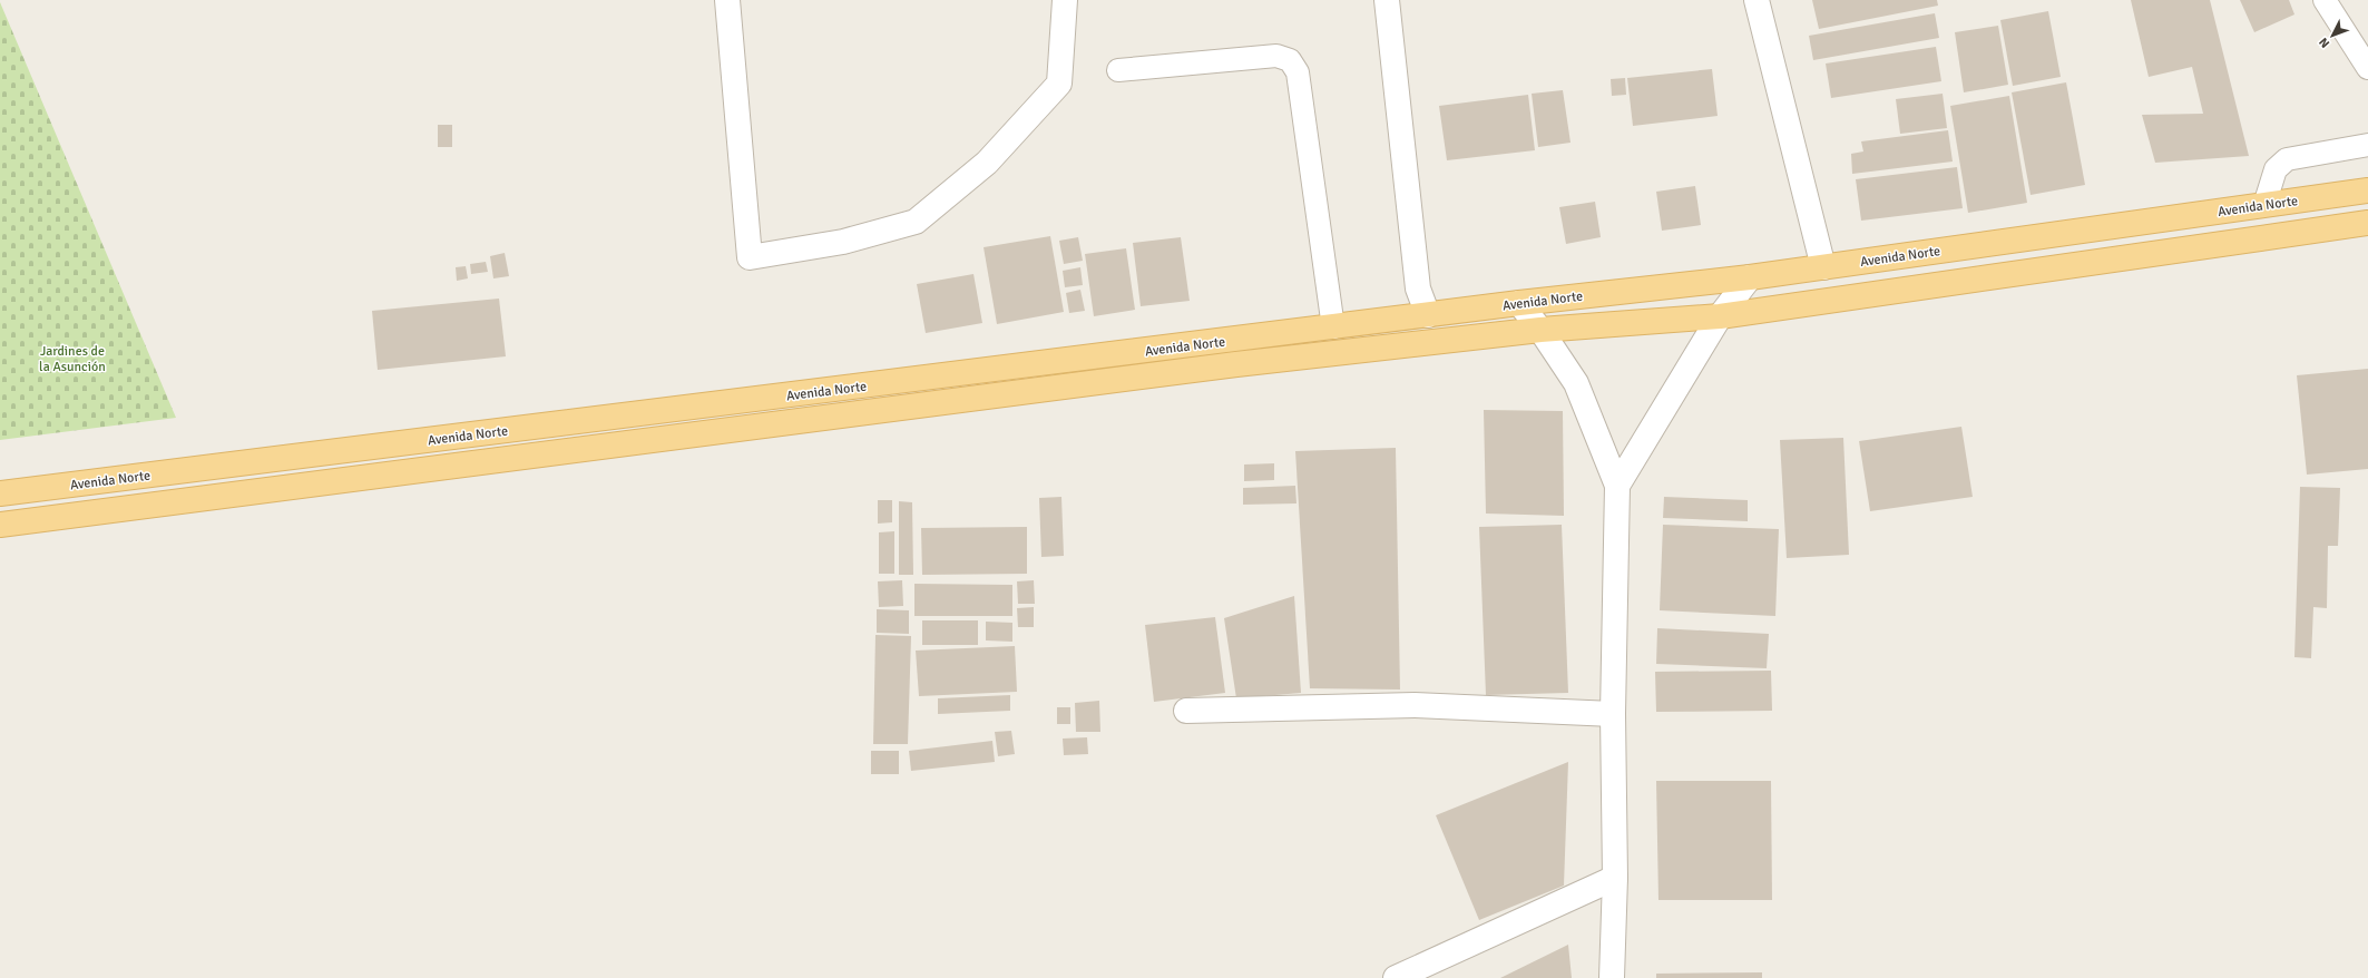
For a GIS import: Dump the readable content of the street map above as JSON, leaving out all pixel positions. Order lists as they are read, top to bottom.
{
  "streets": {
    "main road": ["Avenida Norte"]
  },
  "parks": ["Jardines de la Asunción"],
  "north": "bottom left"
}
